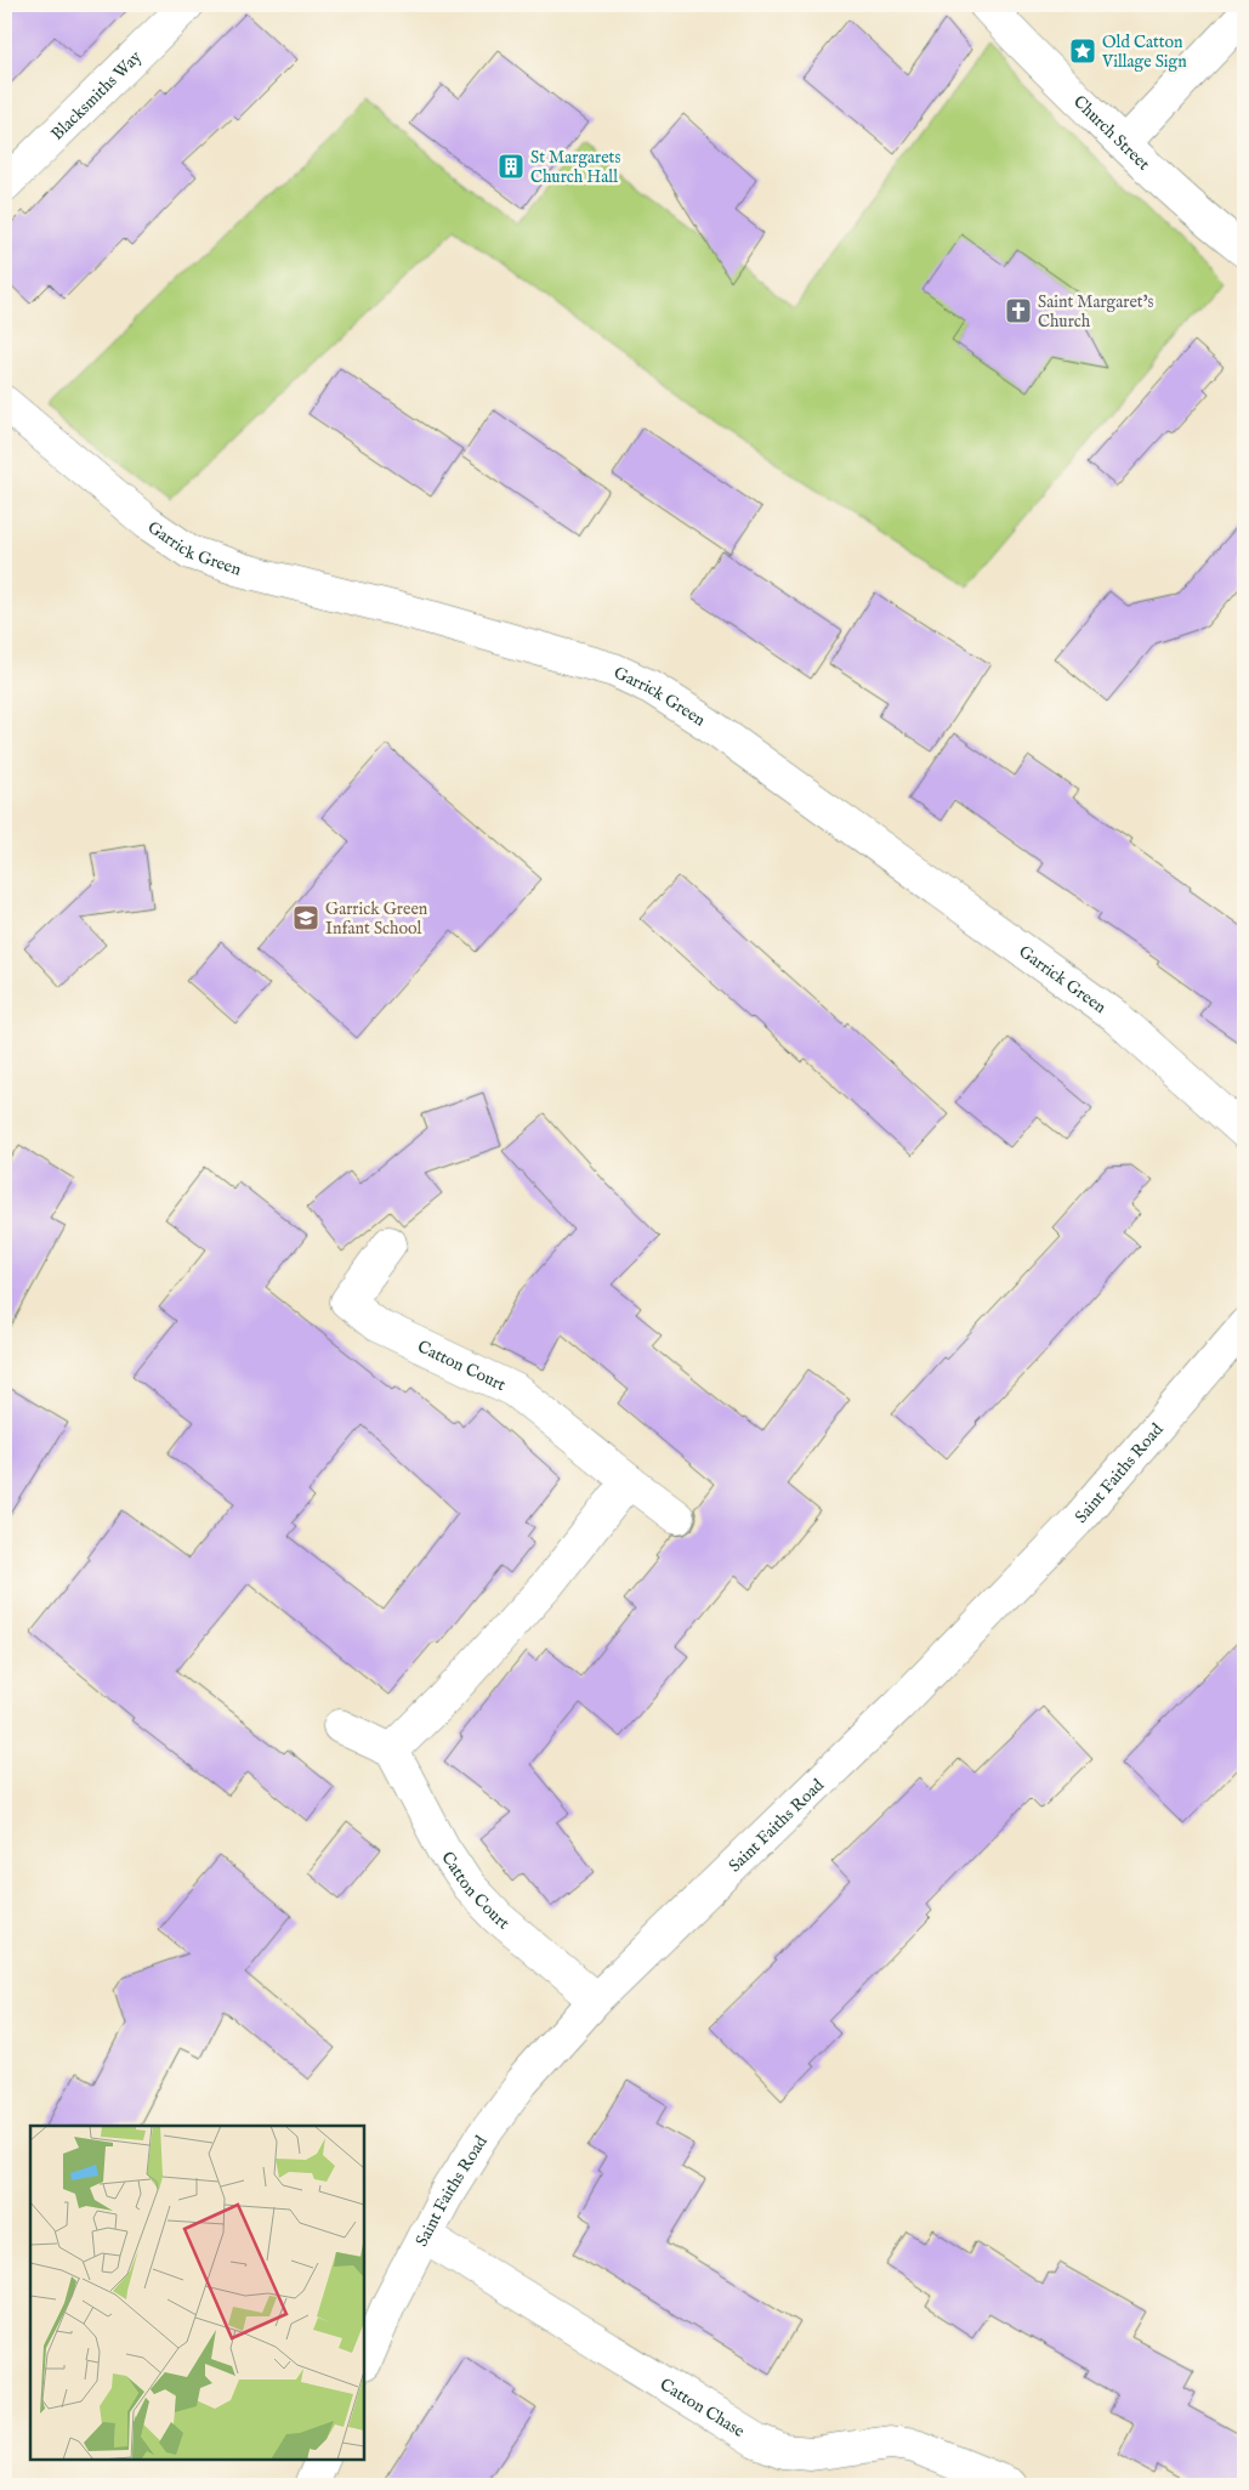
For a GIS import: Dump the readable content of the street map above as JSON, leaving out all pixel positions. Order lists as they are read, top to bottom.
{
  "streets": {
    "street": [
      "Blacksmiths Way",
      "Church Street",
      "Garrick Green",
      "Catton Court",
      "Saint Faiths Road",
      "Catton Chase"
    ]
  },
  "crossings": [
    ["Catton Court", "Saint Faiths Road"],
    ["Saint Faiths Road", "Catton Chase"]
  ],
  "places": {
    "place": ["Old Catton Village Sign"],
    "building": ["St Margarets Church Hall"],
    "church": ["Saint Margaret's Church"],
    "school or university": ["Garrick Green Infant School"]
  }
}
